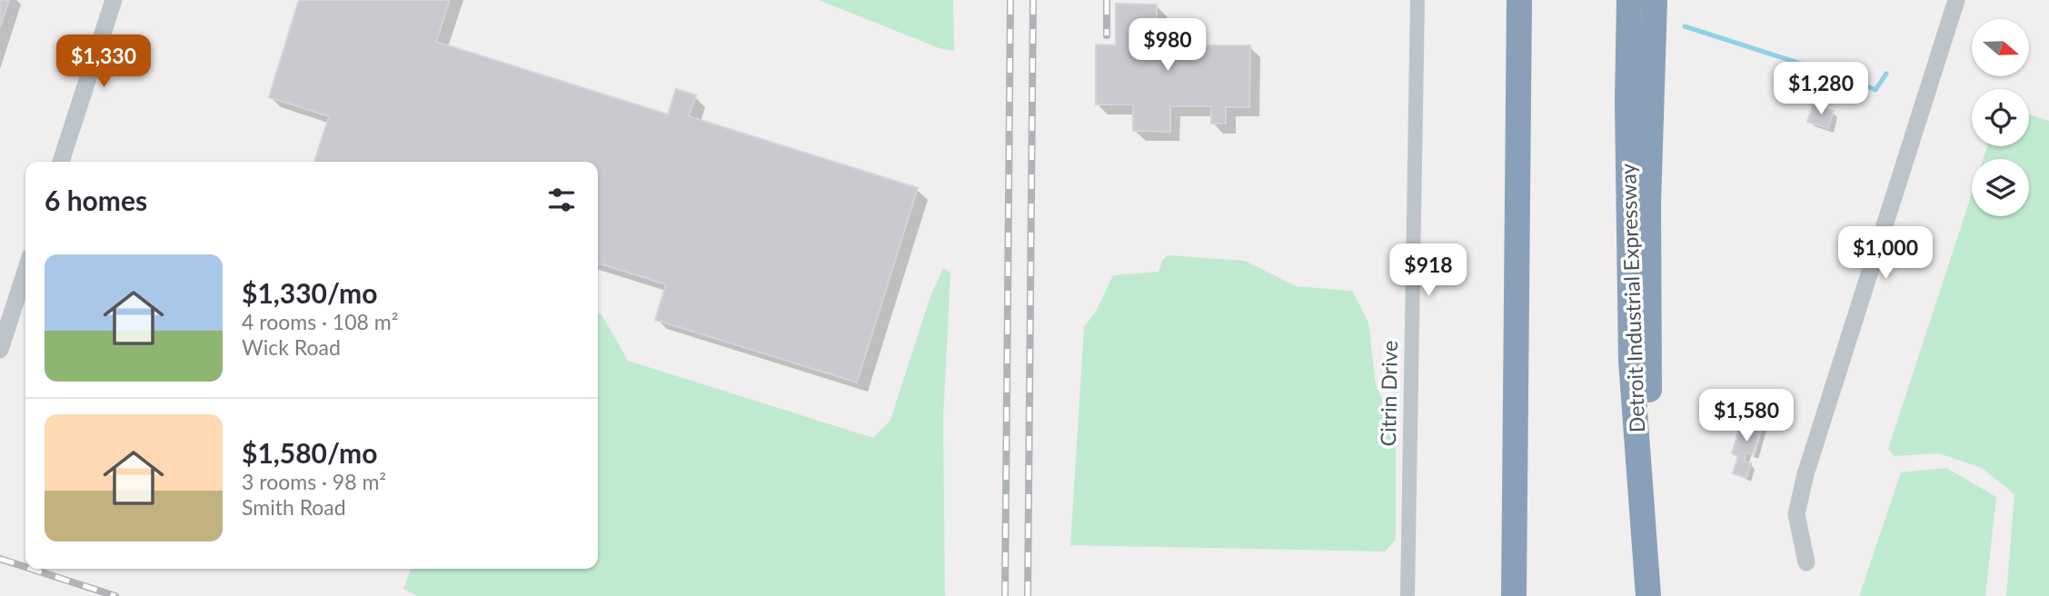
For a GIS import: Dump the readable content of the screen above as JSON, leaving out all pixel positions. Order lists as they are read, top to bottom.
{
  "streets": {
    "highway": ["Detroit Industrial Expressway"],
    "street": ["Citrin Drive"]
  },
  "north": "right",
  "page": {
    "price": [
      "$980",
      "$1,330",
      "$1,280",
      "$1,000",
      "$918",
      "$1,580"
    ],
    "heading": "6 homes",
    "list": [
      {
        "name": "$1,330/mo",
        "note": "4 rooms · 108 m² · Wick Road"
      },
      {
        "name": "$1,580/mo",
        "note": "3 rooms · 98 m² · Smith Road"
      }
    ]
  }
}
